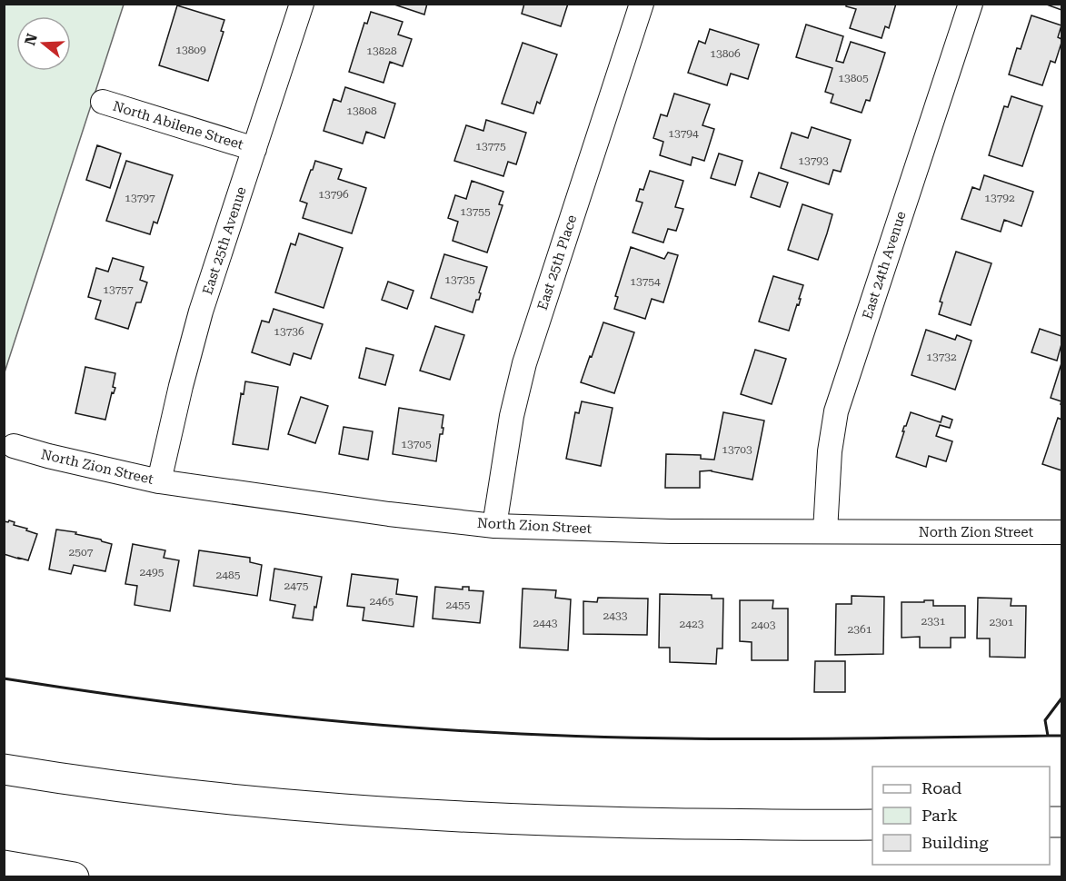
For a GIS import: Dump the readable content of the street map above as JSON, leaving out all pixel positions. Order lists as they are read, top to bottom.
{
  "streets": {
    "street": [
      "North Abilene Street",
      "East 25th Avenue",
      "East 25th Place",
      "East 24th Avenue",
      "North Zion Street"
    ]
  },
  "crossings": [
    ["North Abilene Street", "East 25th Avenue"],
    ["East 25th Avenue", "North Zion Street"],
    ["East 25th Place", "North Zion Street"],
    ["East 24th Avenue", "North Zion Street"]
  ],
  "house_numbers": [
    "13809",
    "13828",
    "13806",
    "13805",
    "13808",
    "13794",
    "13775",
    "13793",
    "13796",
    "13797",
    "13792",
    "13755",
    "13735",
    "13754",
    "13757",
    "13736",
    "13732",
    "13705",
    "13703",
    "2507",
    "2495",
    "2485",
    "2475",
    "2465",
    "2455",
    "2433",
    "2331",
    "2301",
    "2443",
    "2423",
    "2403",
    "2361"
  ],
  "legend": ["Road", "Park", "Building"],
  "north": "left"
}
